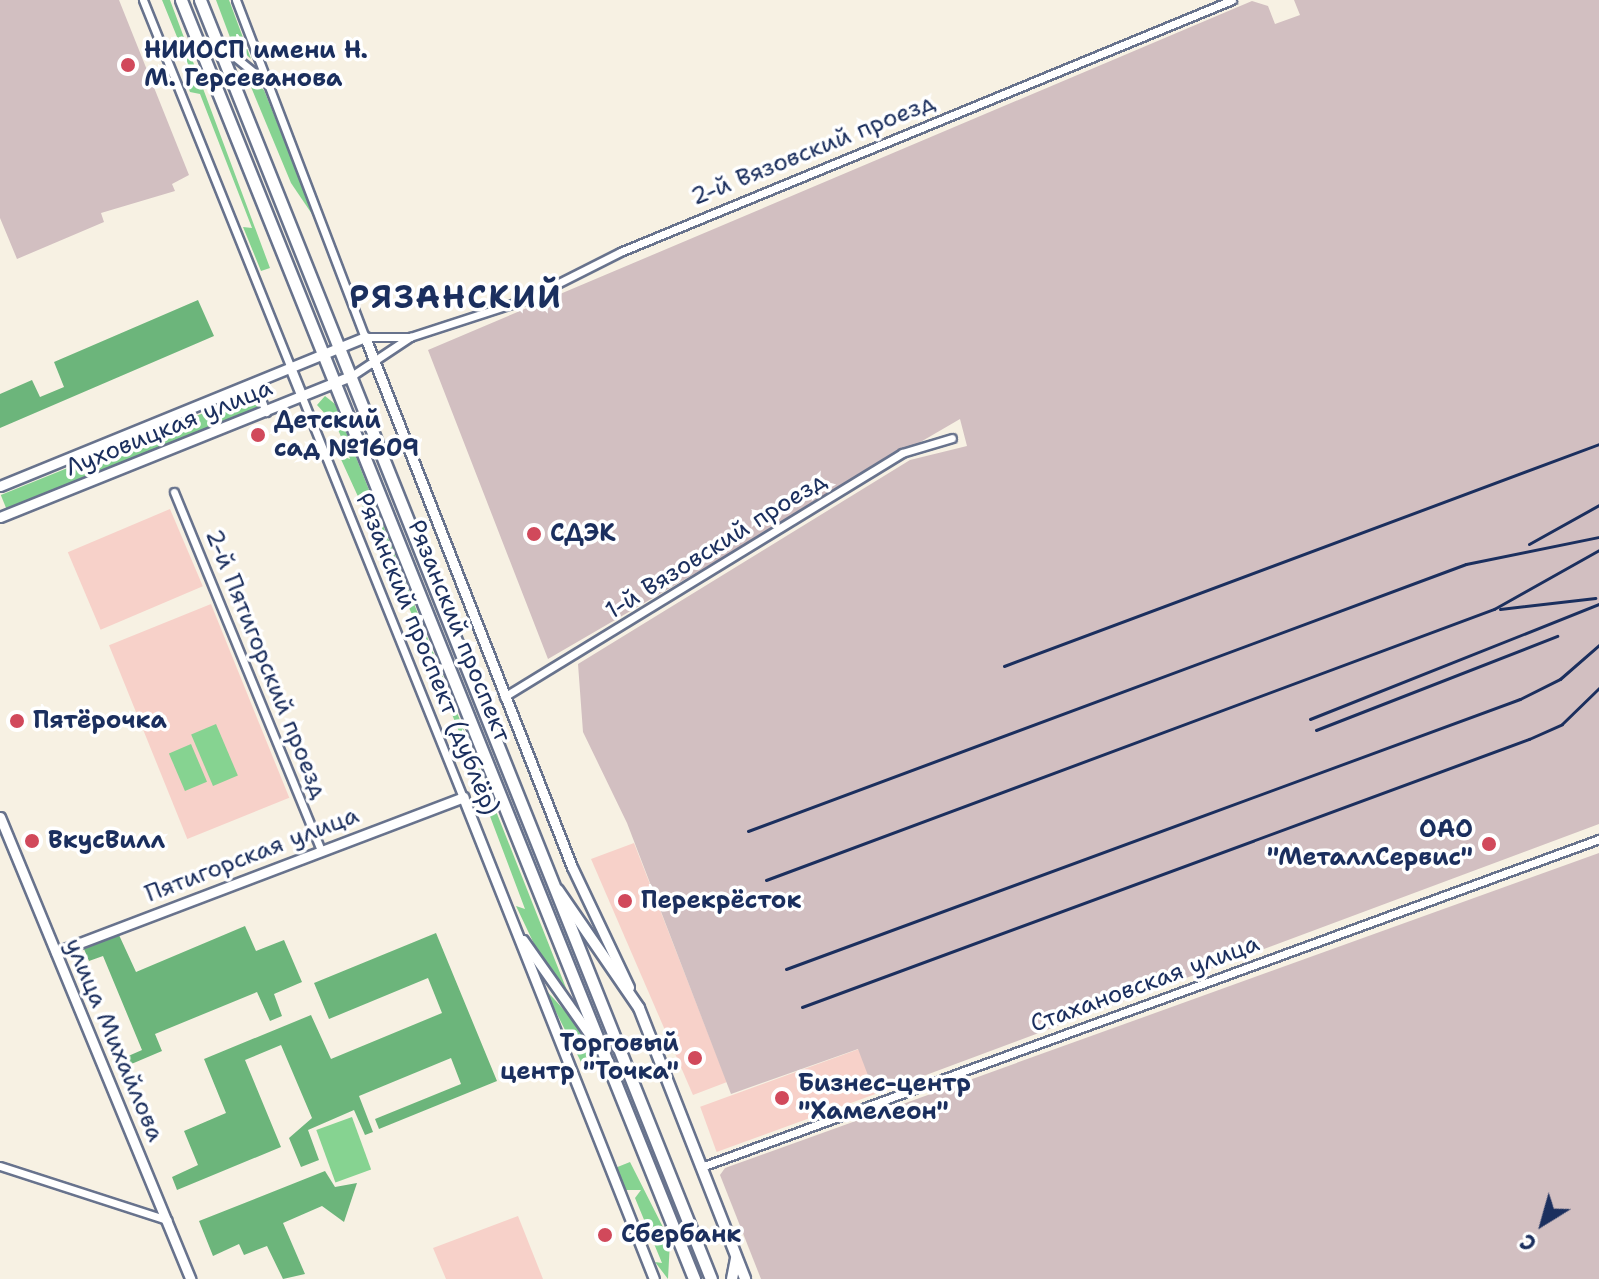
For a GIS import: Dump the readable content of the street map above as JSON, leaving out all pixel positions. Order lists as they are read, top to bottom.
{
  "streets": {
    "main road": ["Рязанский проспект"],
    "street": [
      "2-й Вязовский проезд",
      "Луховицкая улица",
      "1-й Вязовский проезд",
      "Рязанский проспект (дублёр)",
      "2-й Пятигорский проезд",
      "Пятигорская улица",
      "Стахановская улица",
      "улица Михайлова"
    ]
  },
  "crossings": [
    ["2-й Вязовский проезд", "Луховицкая улица"],
    ["2-й Вязовский проезд", "Рязанский проспект"],
    ["Луховицкая улица", "Рязанский проспект"],
    ["Луховицкая улица", "Рязанский проспект (дублёр)"],
    ["Рязанский проспект (дублёр)", "Пятигорская улица"],
    ["2-й Пятигорский проезд", "Пятигорская улица"],
    ["Пятигорская улица", "улица Михайлова"]
  ],
  "districts": ["РЯЗАНСКИЙ"],
  "places": [
    "НИИОСП имени Н. М. Герсеванова",
    "Детский сад №1609",
    "СДЭК",
    "Пятёрочка",
    "ВкусВилл",
    "ОАО \"МеталлСервис\"",
    "Перекрёсток",
    "Торговый центр \"Точка\"",
    "Бизнес-центр \"Хамелеон\"",
    "Сбербанк"
  ],
  "north": "bottom left"
}
